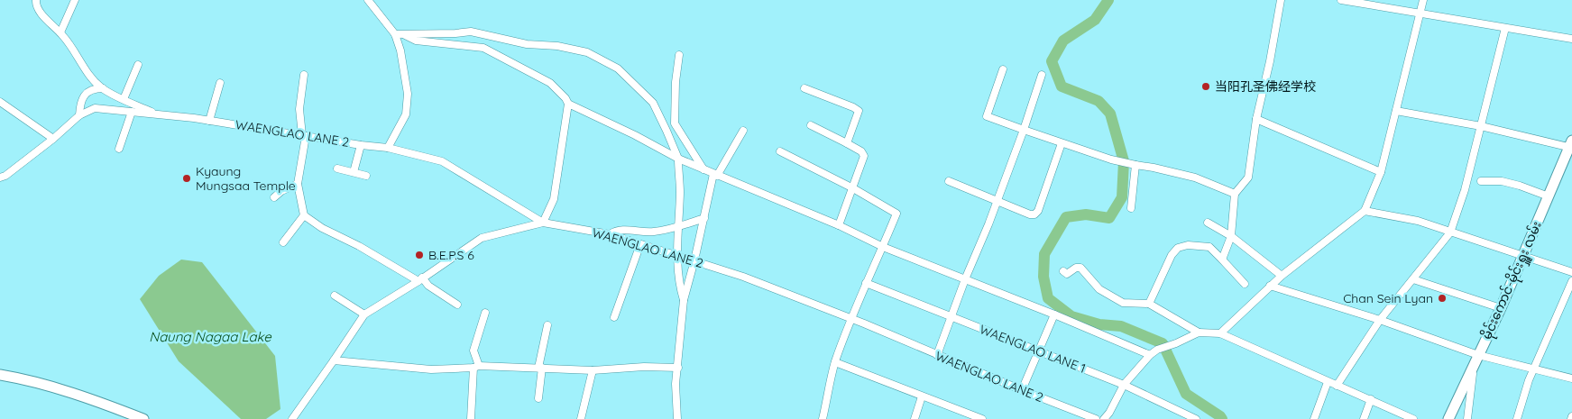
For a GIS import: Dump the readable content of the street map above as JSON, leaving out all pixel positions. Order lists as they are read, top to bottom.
{
  "streets": {
    "main road": ["မိုင်းကောင်-မိုင်းရှူး လမ်း"],
    "street": ["WAENGLAO LANE 2", "WAENGLAO LANE 1"]
  },
  "water": ["Naung Nagaa Lake"],
  "places": [
    "当阳孔圣佛经学校",
    "Kyaung Mungsaa Temple",
    "B.E.P.S 6",
    "Chan Sein Lyan"
  ]
}
